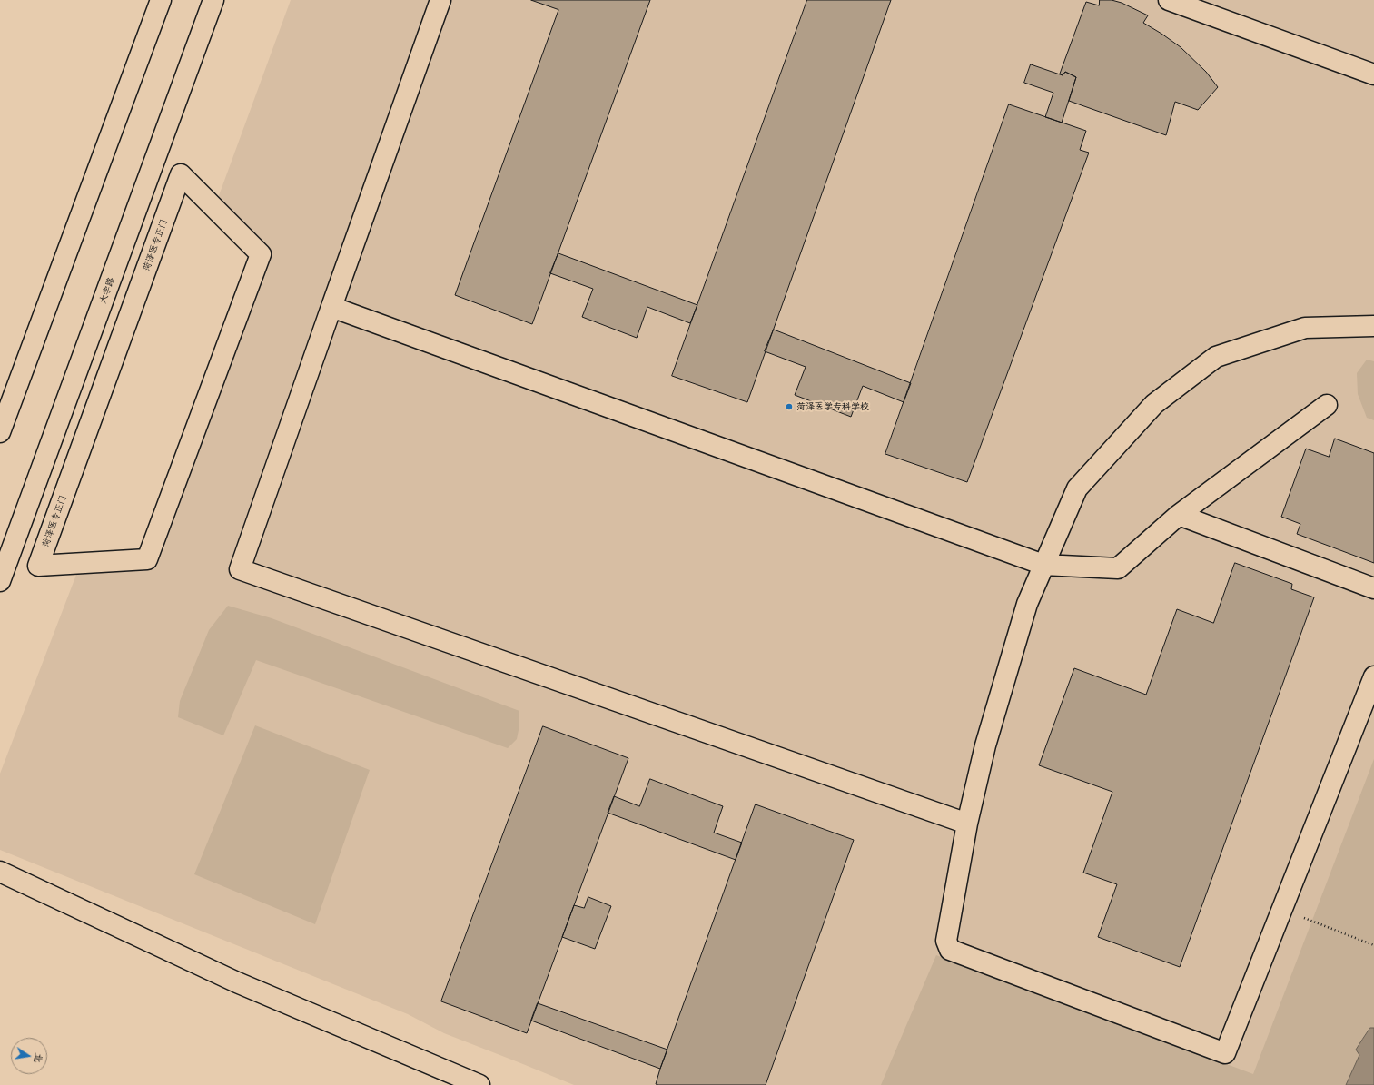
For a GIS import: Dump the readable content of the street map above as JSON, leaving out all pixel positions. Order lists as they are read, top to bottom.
{
  "streets": {
    "street": ["菏泽医专正门", "大学路"]
  },
  "places": ["菏泽医学专科学校"],
  "north": "right"
}
